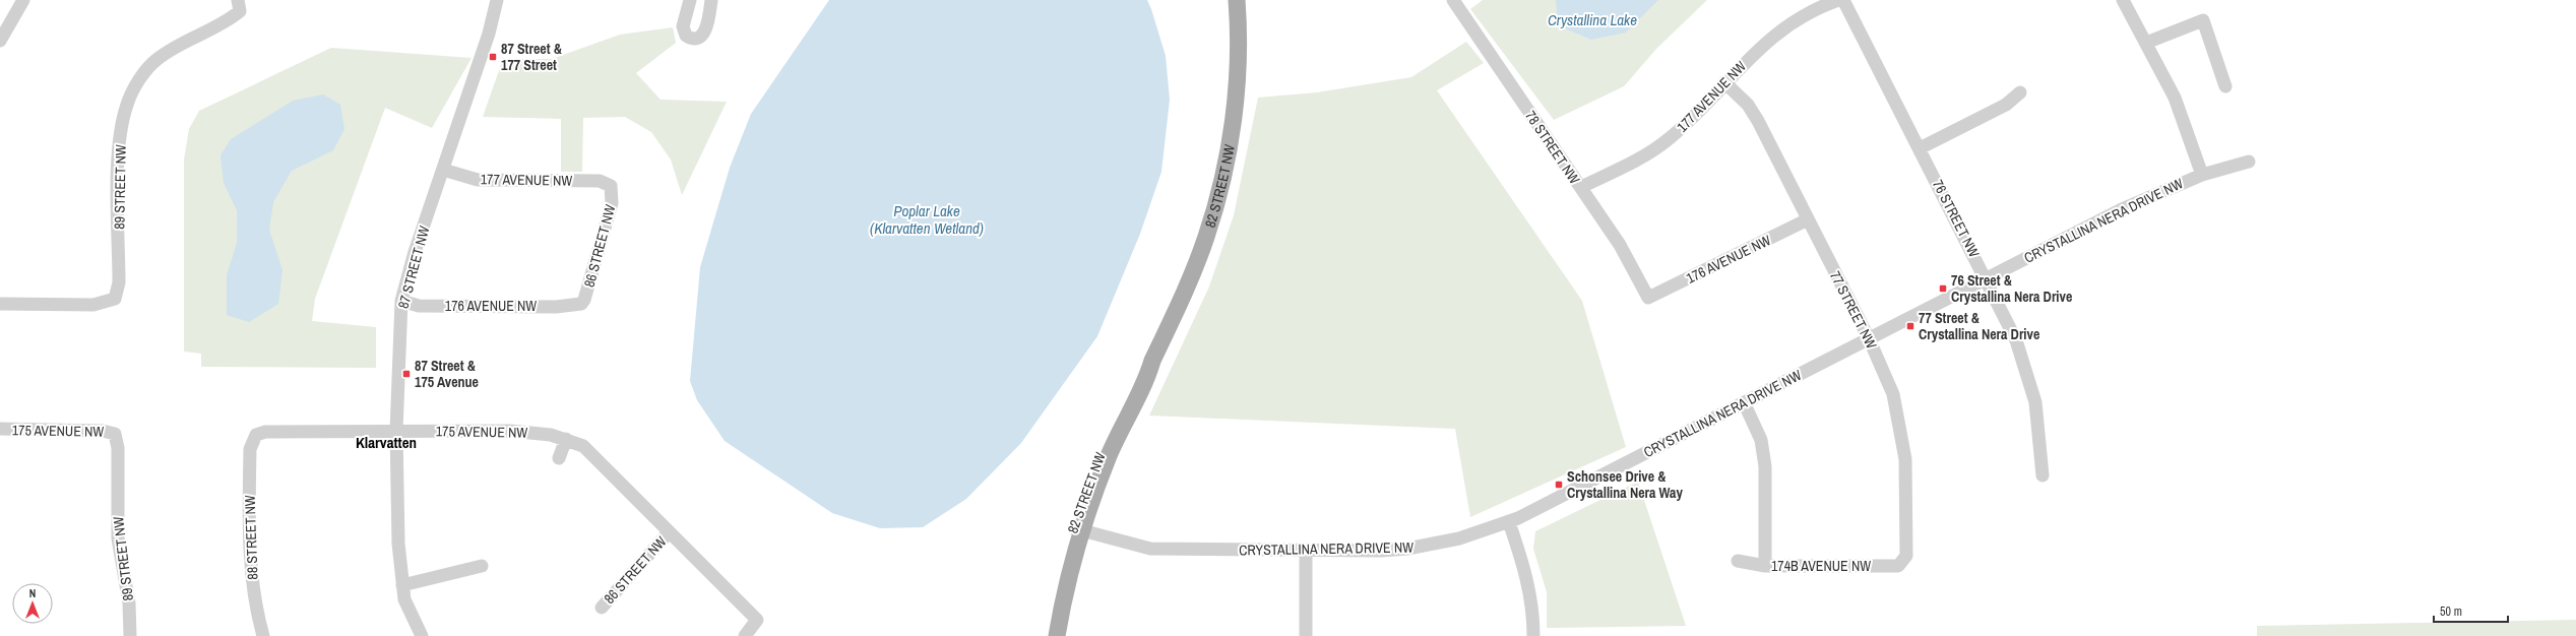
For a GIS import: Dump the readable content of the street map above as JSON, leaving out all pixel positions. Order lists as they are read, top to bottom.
{
  "streets": {
    "main road": ["82 STREET NW"],
    "street": [
      "177 AVENUE NW",
      "78 STREET NW",
      "89 STREET NW",
      "76 STREET NW",
      "CRYSTALLINA NERA DRIVE NW",
      "86 STREET NW",
      "176 AVENUE NW",
      "87 STREET NW",
      "77 STREET NW",
      "175 AVENUE NW",
      "88 STREET NW",
      "174B AVENUE NW"
    ]
  },
  "crossings": [
    ["177 AVENUE NW", "78 STREET NW"],
    ["177 AVENUE NW", "86 STREET NW"],
    ["177 AVENUE NW", "87 STREET NW"],
    ["177 AVENUE NW", "77 STREET NW"],
    ["78 STREET NW", "176 AVENUE NW"],
    ["82 STREET NW", "CRYSTALLINA NERA DRIVE NW"],
    ["89 STREET NW", "175 AVENUE NW"],
    ["76 STREET NW", "CRYSTALLINA NERA DRIVE NW"],
    ["CRYSTALLINA NERA DRIVE NW", "77 STREET NW"],
    ["86 STREET NW", "176 AVENUE NW"],
    ["86 STREET NW", "175 AVENUE NW"],
    ["176 AVENUE NW", "87 STREET NW"],
    ["176 AVENUE NW", "77 STREET NW"],
    ["87 STREET NW", "175 AVENUE NW"],
    ["77 STREET NW", "174B AVENUE NW"],
    ["175 AVENUE NW", "88 STREET NW"]
  ],
  "districts": ["Klarvatten"],
  "water": ["Crystallina Lake", "Poplar Lake (Klarvatten Wetland)"],
  "places": {
    "transit": [
      "87 Street & 177 Street",
      "76 Street & Crystallina Nera Drive",
      "77 Street & Crystallina Nera Drive",
      "87 Street & 175 Avenue",
      "Schonsee Drive & Crystallina Nera Way"
    ]
  },
  "scale_bar": "50 m",
  "north": "top"
}
